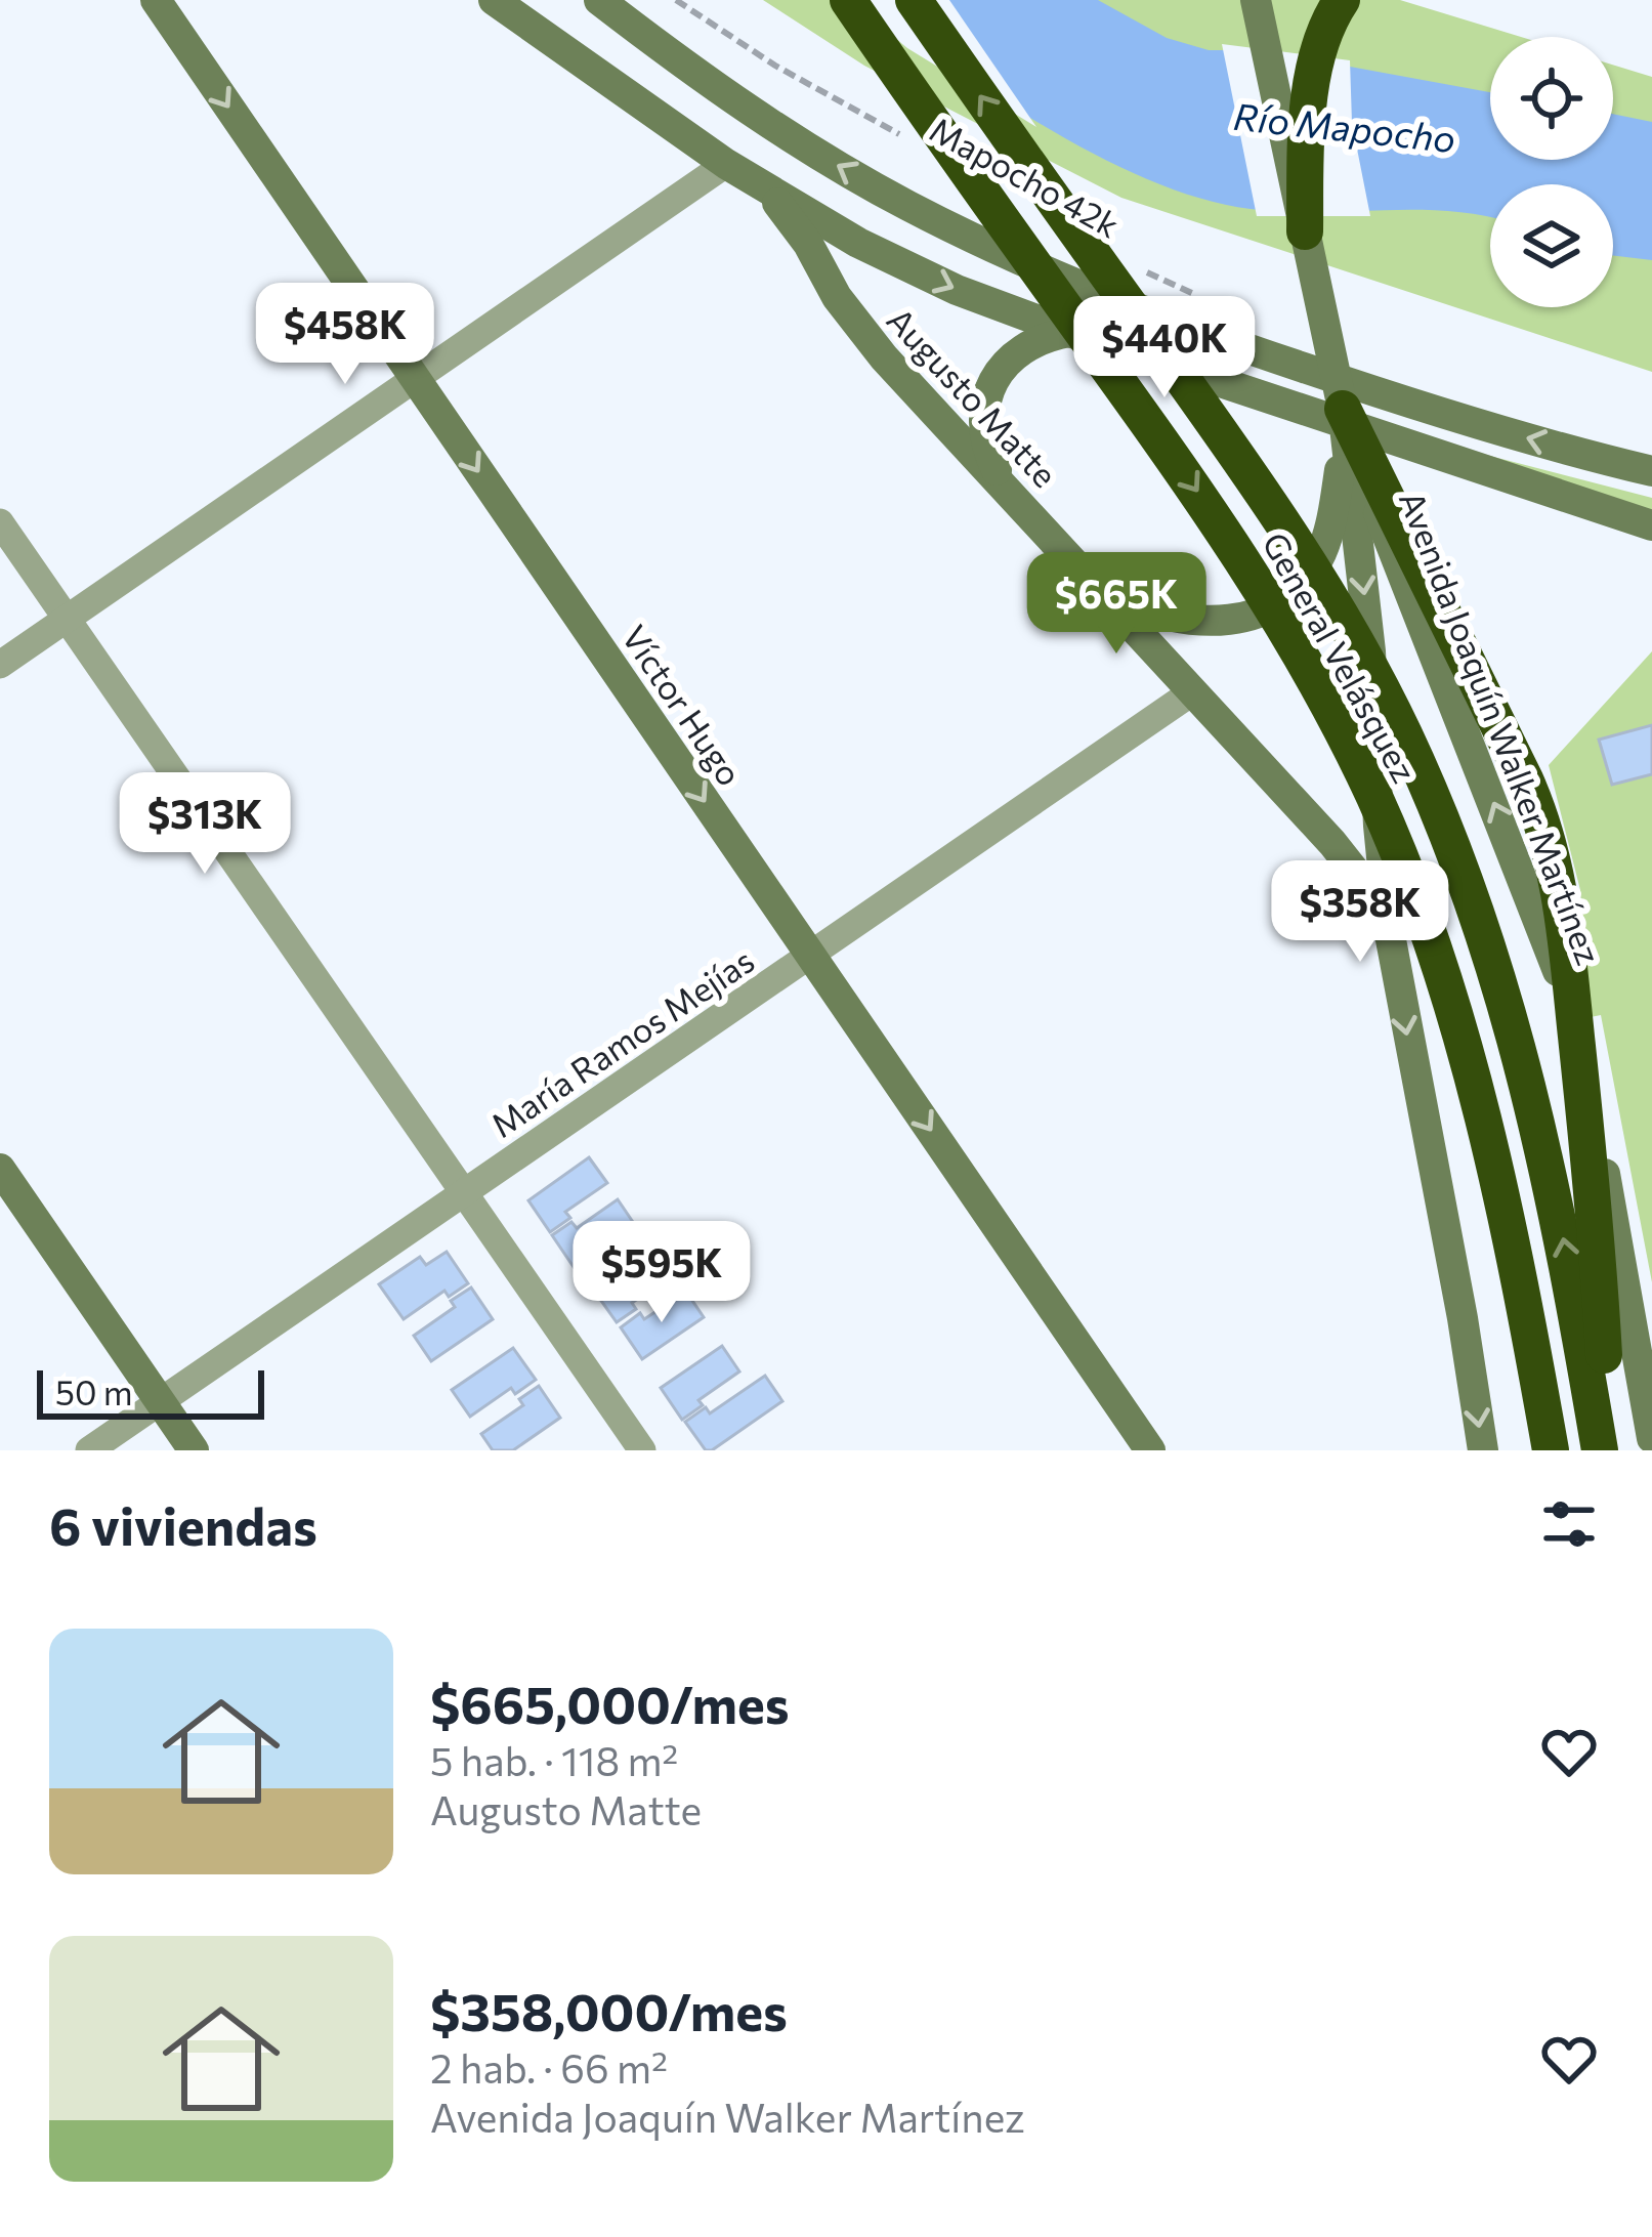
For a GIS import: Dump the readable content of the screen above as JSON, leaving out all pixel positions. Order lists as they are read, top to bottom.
{
  "streets": {
    "highway": ["General Velásquez"],
    "main road": ["Augusto Matte", "Víctor Hugo", "Avenida Joaquín Walker Martínez"],
    "street": ["María Ramos Mejías"],
    "path": ["Mapocho 42k"]
  },
  "crossings": [
    ["Augusto Matte", "Avenida Joaquín Walker Martínez"],
    ["Augusto Matte", "María Ramos Mejías"],
    ["Víctor Hugo", "María Ramos Mejías"]
  ],
  "one_way": ["Víctor Hugo"],
  "water": ["Río Mapocho"],
  "scale_bar": "50 m",
  "page": {
    "price": [
      "$458K",
      "$440K",
      "$665K",
      "$313K",
      "$358K",
      "$595K"
    ],
    "scale": "50 m",
    "heading": "6 viviendas",
    "list": [
      {
        "name": "$665,000/mes",
        "note": "5 hab. · 118 m² · Augusto Matte"
      },
      {
        "name": "$358,000/mes",
        "note": "2 hab. · 66 m² · Avenida Joaquín Walker Martínez"
      }
    ]
  }
}
